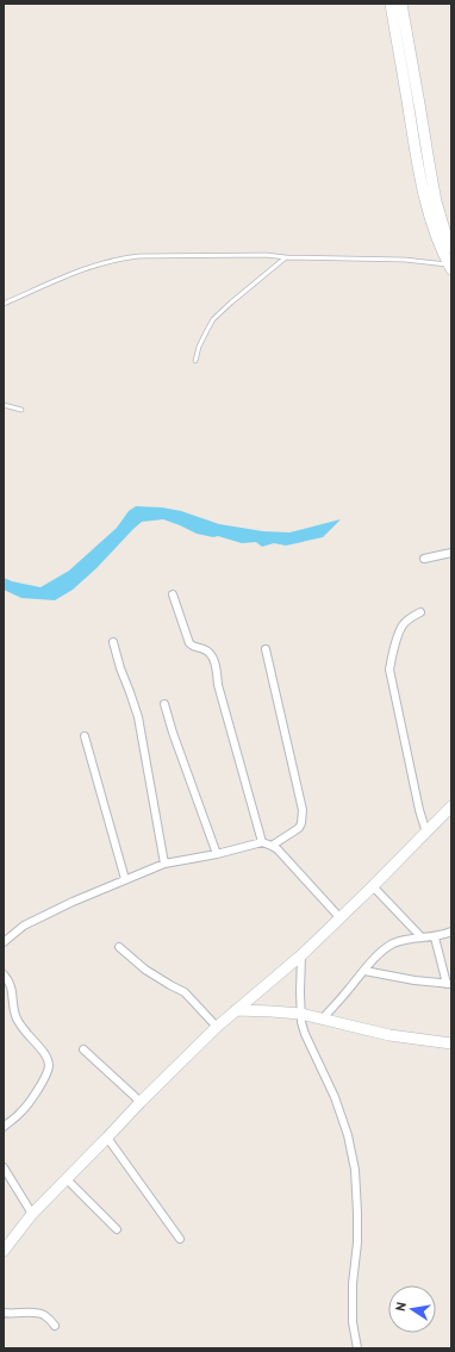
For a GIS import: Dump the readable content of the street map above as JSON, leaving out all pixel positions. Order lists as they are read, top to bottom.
{
  "north": "left"
}
